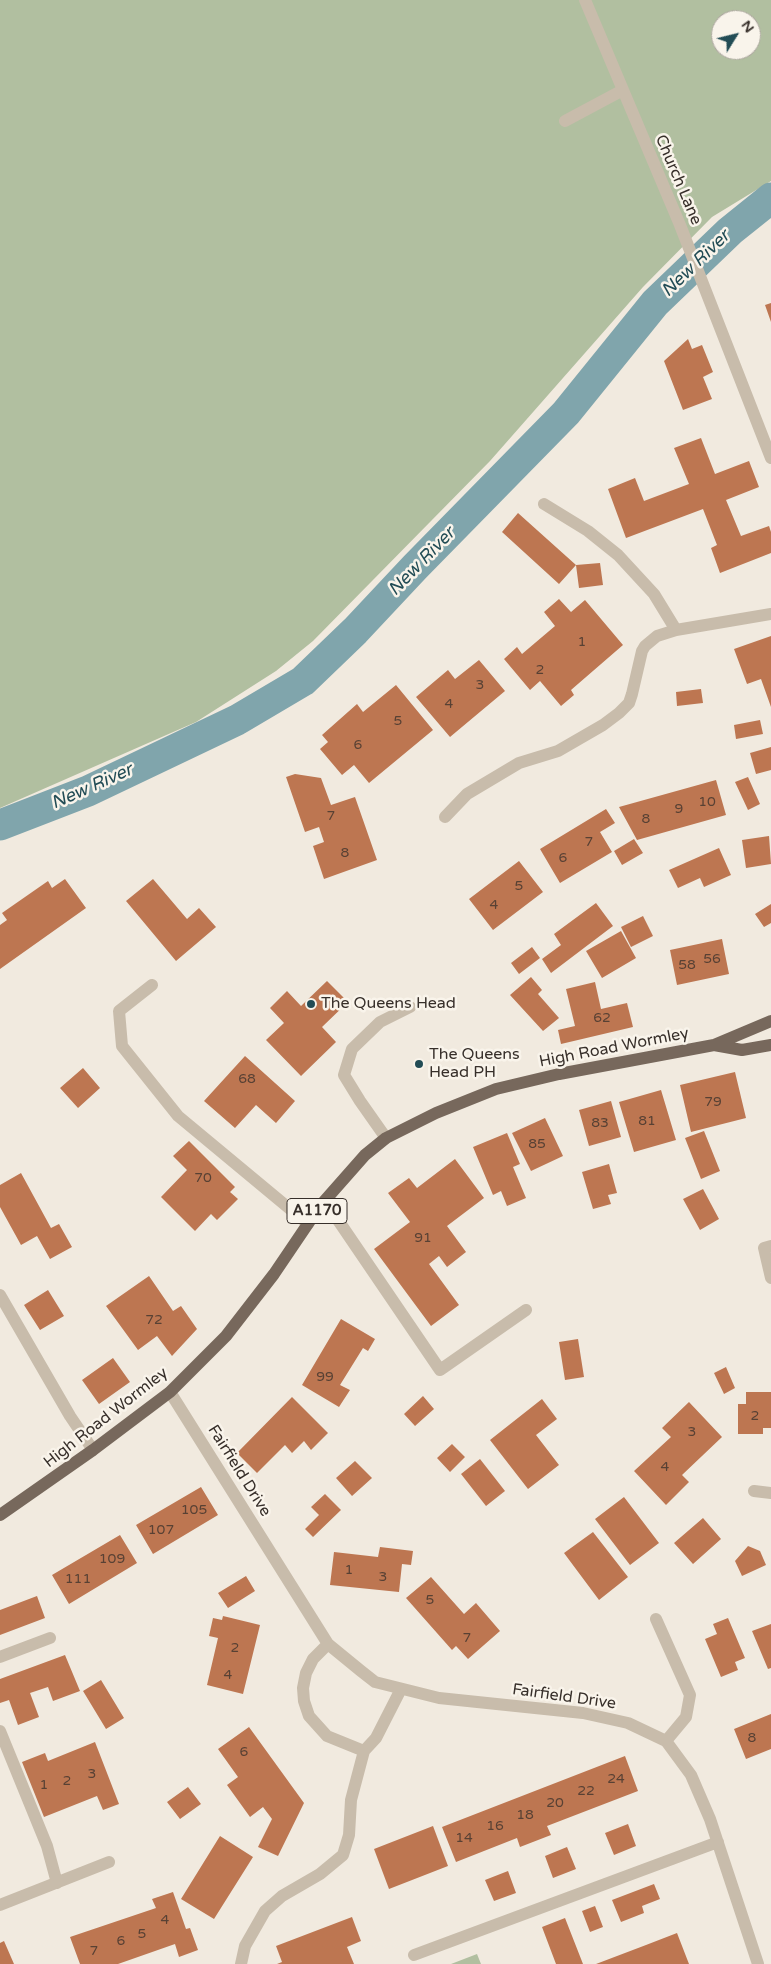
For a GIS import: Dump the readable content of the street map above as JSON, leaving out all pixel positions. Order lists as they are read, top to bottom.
{
  "streets": {
    "main road": ["High Road Wormley", "A1170"],
    "street": ["Church Lane", "Fairfield Drive"]
  },
  "crossings": [
    ["High Road Wormley", "Fairfield Drive"]
  ],
  "water": ["New River"],
  "places": ["The Queens Head", "The Queens Head PH"],
  "house_numbers": [
    "1",
    "2",
    "3",
    "4",
    "5",
    "6",
    "10",
    "9",
    "7",
    "8",
    "7",
    "8",
    "6",
    "5",
    "4",
    "56",
    "58",
    "62",
    "68",
    "79",
    "81",
    "83",
    "85",
    "70",
    "91",
    "72",
    "99",
    "2",
    "3",
    "4",
    "105",
    "107",
    "109",
    "1",
    "3",
    "111",
    "5",
    "7",
    "2",
    "4",
    "8",
    "6",
    "3",
    "24",
    "2",
    "1",
    "22",
    "20",
    "18",
    "16",
    "14",
    "4",
    "5",
    "6",
    "7"
  ],
  "north": "top right"
}
